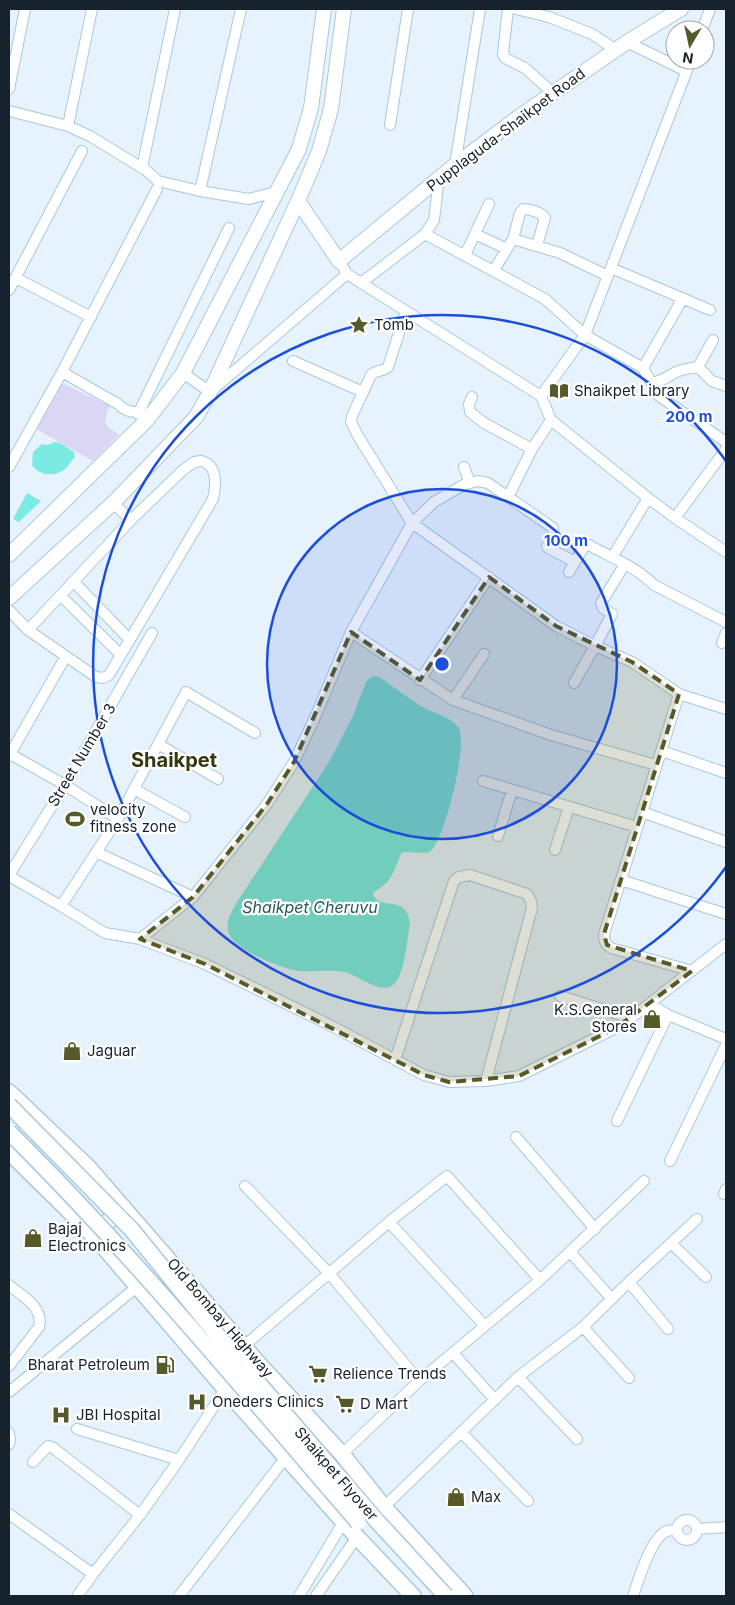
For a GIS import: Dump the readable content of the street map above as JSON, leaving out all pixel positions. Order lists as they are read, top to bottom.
{
  "streets": {
    "main road": ["Old Bombay Highway", "Shaikpet Flyover"],
    "street": ["Pupplaguda-Shaikpet Road", "Street Number 3"]
  },
  "districts": ["Shaikpet"],
  "water": ["Shaikpet Cheruvu"],
  "places": {
    "place": ["Tomb"],
    "library": ["Shaikpet Library"],
    "sports": ["velocity fitness zone"],
    "shop": [
      "K.S.General Stores",
      "Jaguar",
      "Bajaj Electronics",
      "Max"
    ],
    "fuel station": ["Bharat Petroleum"],
    "supermarket": ["Relience Trends", "D Mart"],
    "hospital": ["Oneders Clinics", "JBI Hospital"]
  },
  "north": "bottom",
  "rings": ["200 m", "100 m"]
}
